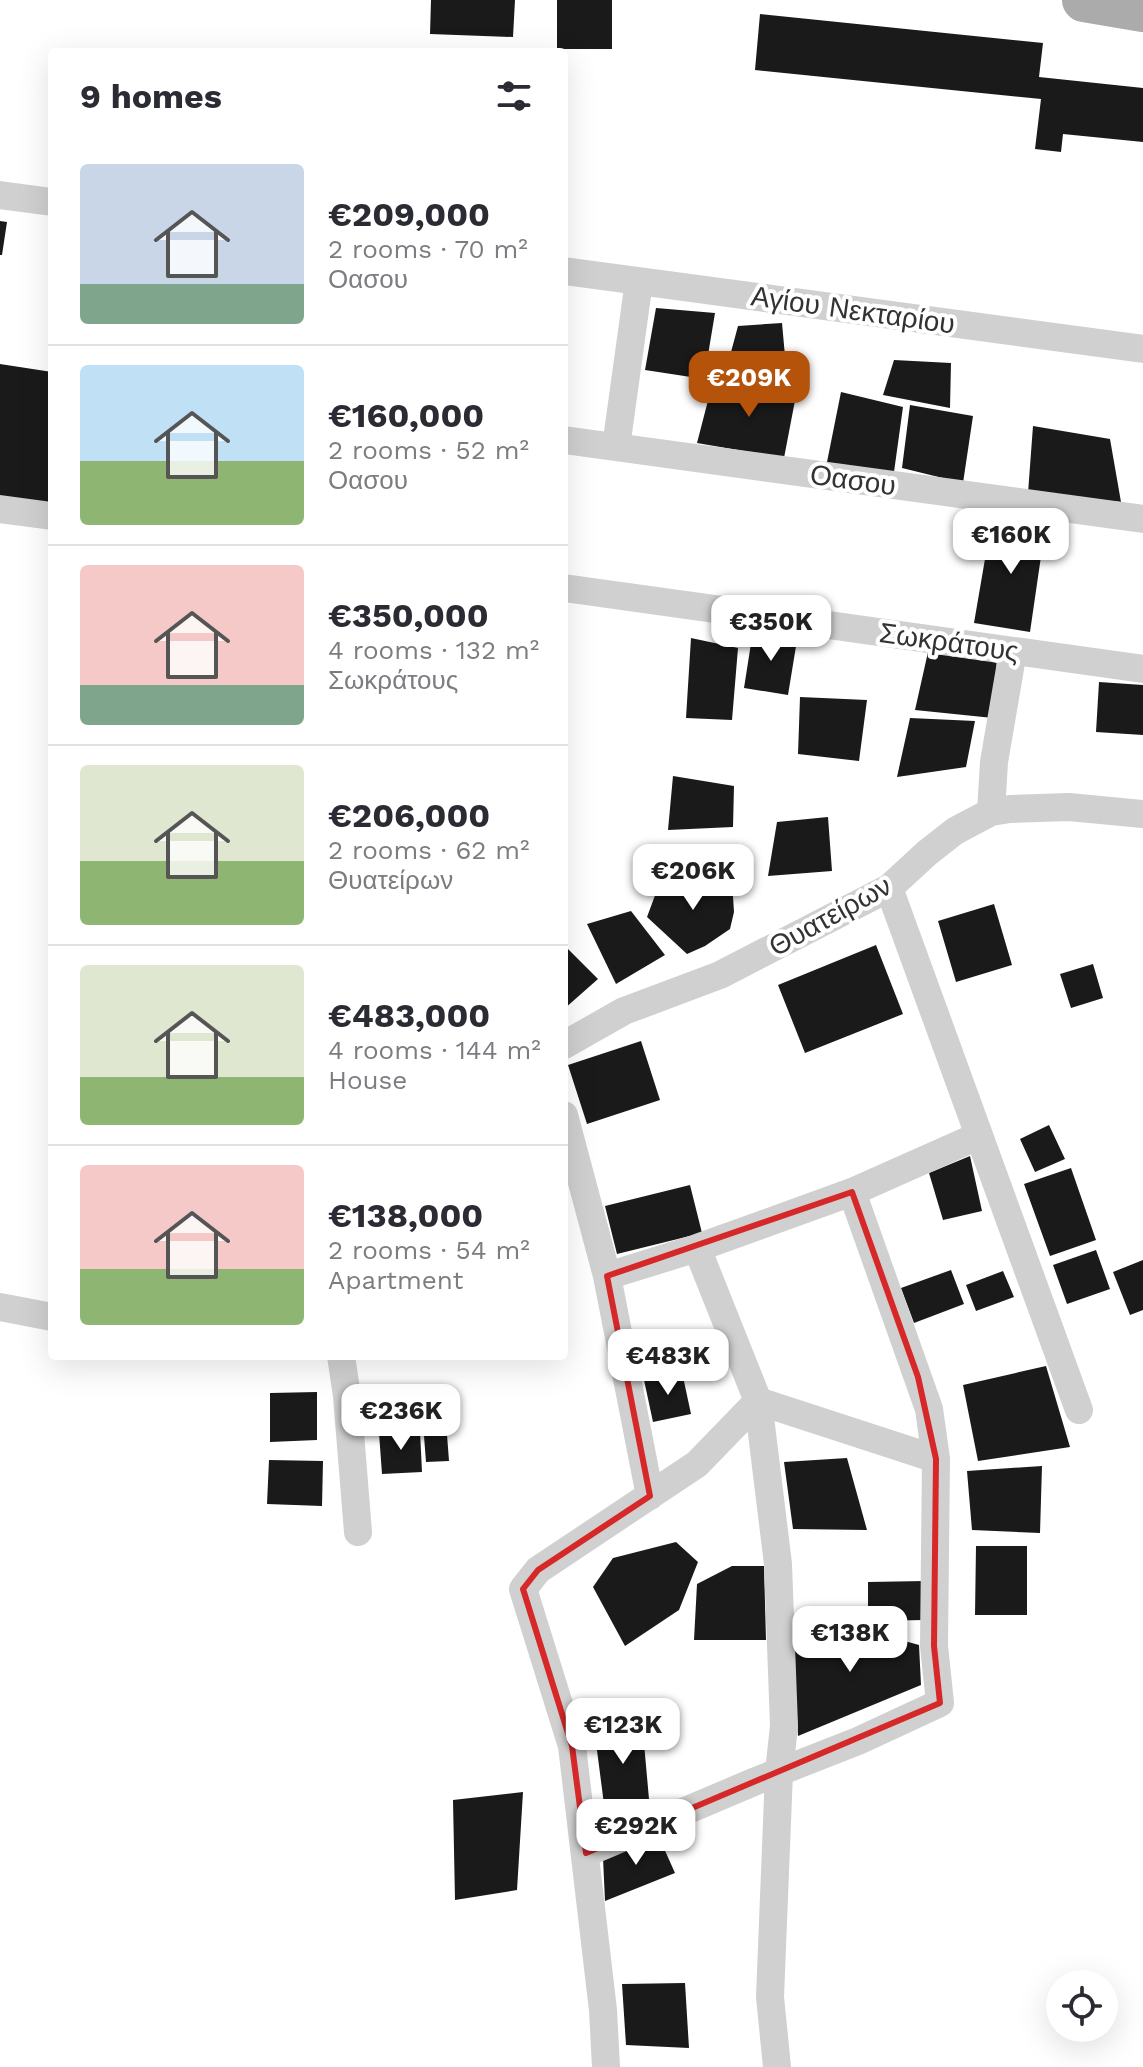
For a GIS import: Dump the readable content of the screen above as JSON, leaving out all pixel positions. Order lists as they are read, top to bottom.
{
  "streets": {
    "street": [
      "Αγίου Νεκταρίου",
      "Οασου",
      "Σωκράτους",
      "Θυατείρων"
    ]
  },
  "page": {
    "heading": "9 homes",
    "list": [
      {
        "name": "€209,000",
        "note": "2 rooms · 70 m² · Οασου"
      },
      {
        "name": "€160,000",
        "note": "2 rooms · 52 m² · Οασου"
      },
      {
        "name": "€350,000",
        "note": "4 rooms · 132 m² · Σωκράτους"
      },
      {
        "name": "€206,000",
        "note": "2 rooms · 62 m² · Θυατείρων"
      },
      {
        "name": "€483,000",
        "note": "4 rooms · 144 m² · House"
      },
      {
        "name": "€138,000",
        "note": "2 rooms · 54 m² · Apartment"
      }
    ],
    "price": [
      "€209K",
      "€160K",
      "€350K",
      "€206K",
      "€483K",
      "€236K",
      "€138K",
      "€123K",
      "€292K"
    ]
  }
}
